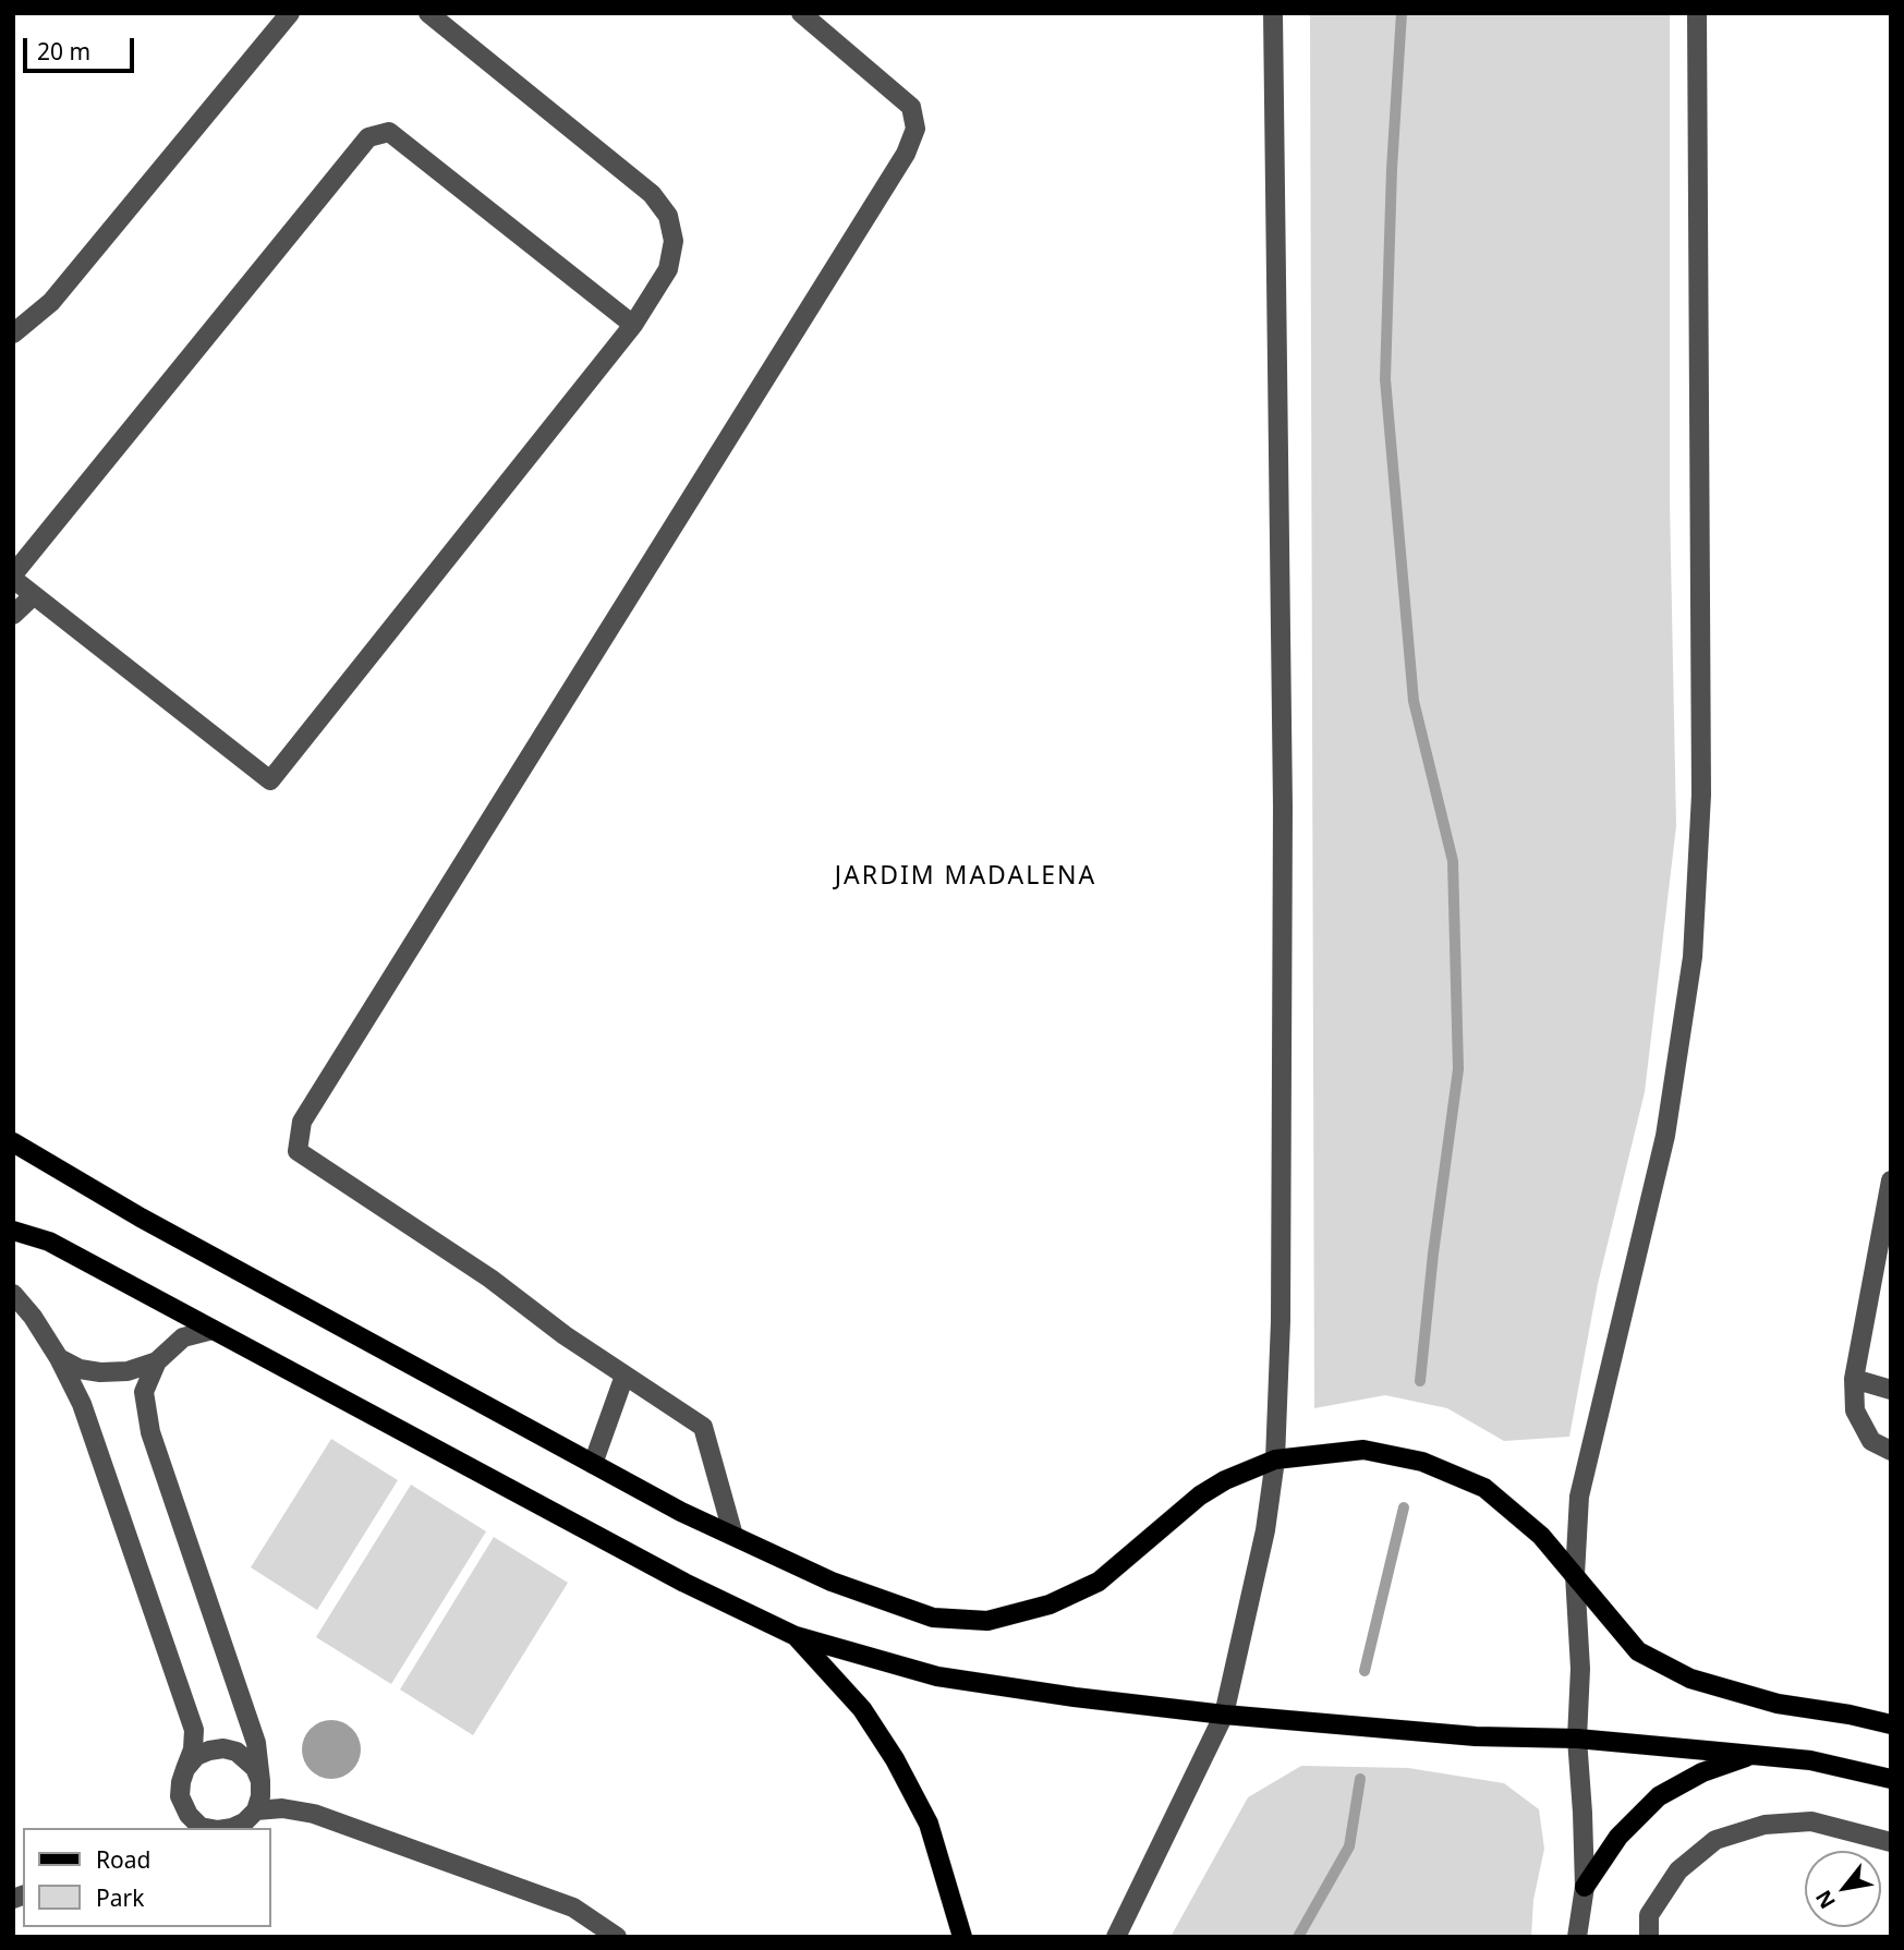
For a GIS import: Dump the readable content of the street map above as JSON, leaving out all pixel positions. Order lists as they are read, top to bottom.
{
  "districts": ["JARDIM MADALENA"],
  "legend": ["Road", "Park"],
  "scale_bar": "20 m",
  "north": "bottom left"
}
